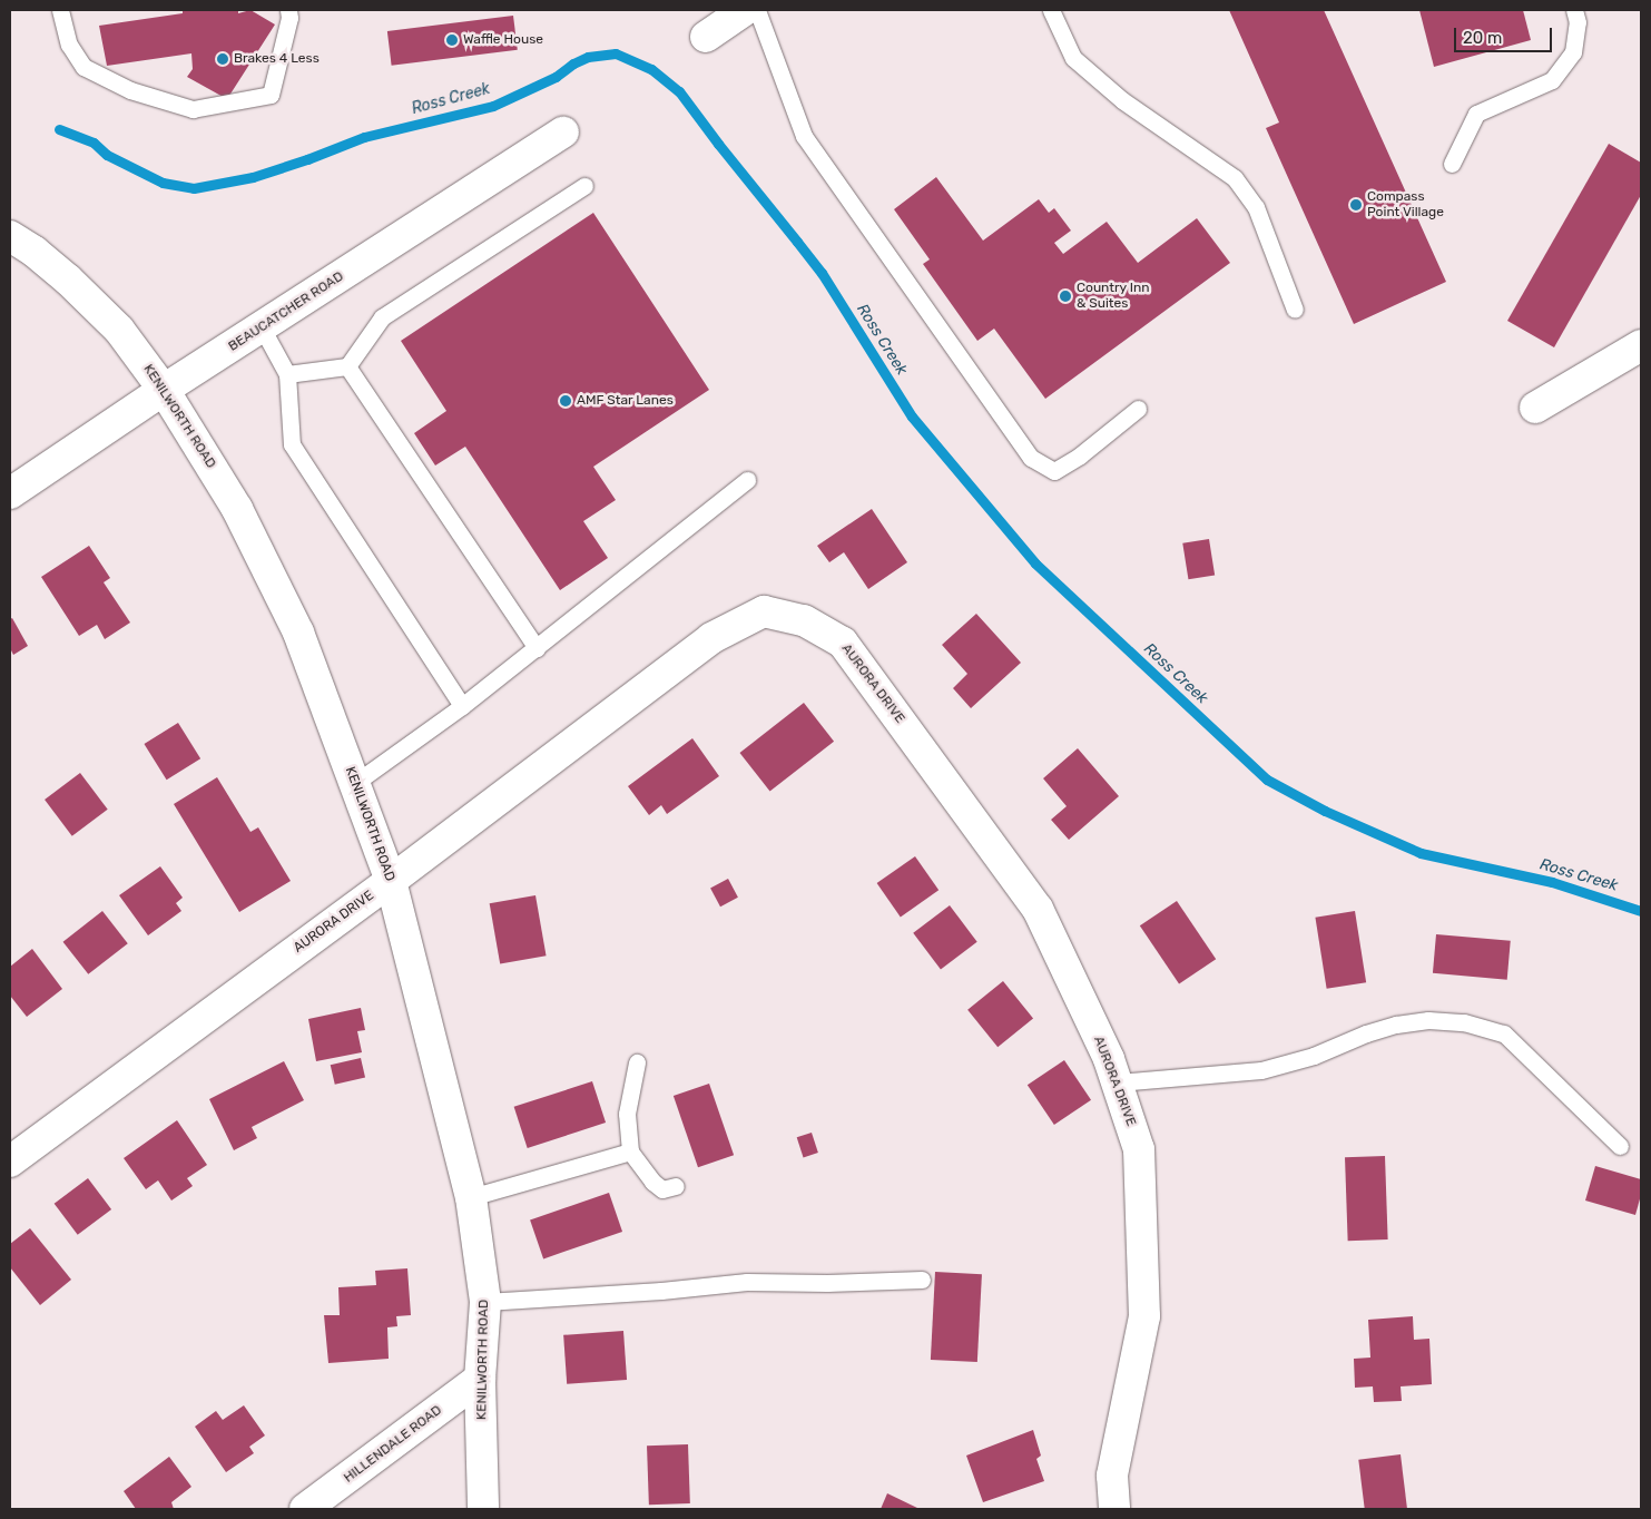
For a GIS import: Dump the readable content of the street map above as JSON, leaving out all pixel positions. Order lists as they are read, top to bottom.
{
  "streets": {
    "street": [
      "BEAUCATCHER ROAD",
      "KENILWORTH ROAD",
      "AURORA DRIVE",
      "HILLENDALE ROAD"
    ]
  },
  "crossings": [
    ["BEAUCATCHER ROAD", "KENILWORTH ROAD"],
    ["KENILWORTH ROAD", "AURORA DRIVE"],
    ["KENILWORTH ROAD", "HILLENDALE ROAD"]
  ],
  "water": ["Ross Creek"],
  "places": [
    "Waffle House",
    "Brakes 4 Less",
    "Compass Point Village",
    "Country Inn & Suites",
    "AMF Star Lanes"
  ],
  "scale_bar": "20 m"
}
